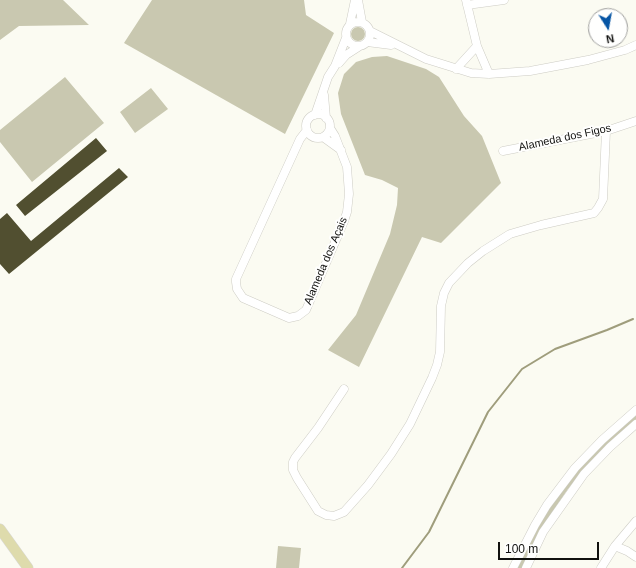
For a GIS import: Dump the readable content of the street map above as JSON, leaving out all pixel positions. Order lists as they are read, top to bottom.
{
  "streets": {
    "street": ["Alameda dos Figos", "Alameda dos Açais"]
  },
  "scale_bar": "100 m",
  "north": "bottom"
}
